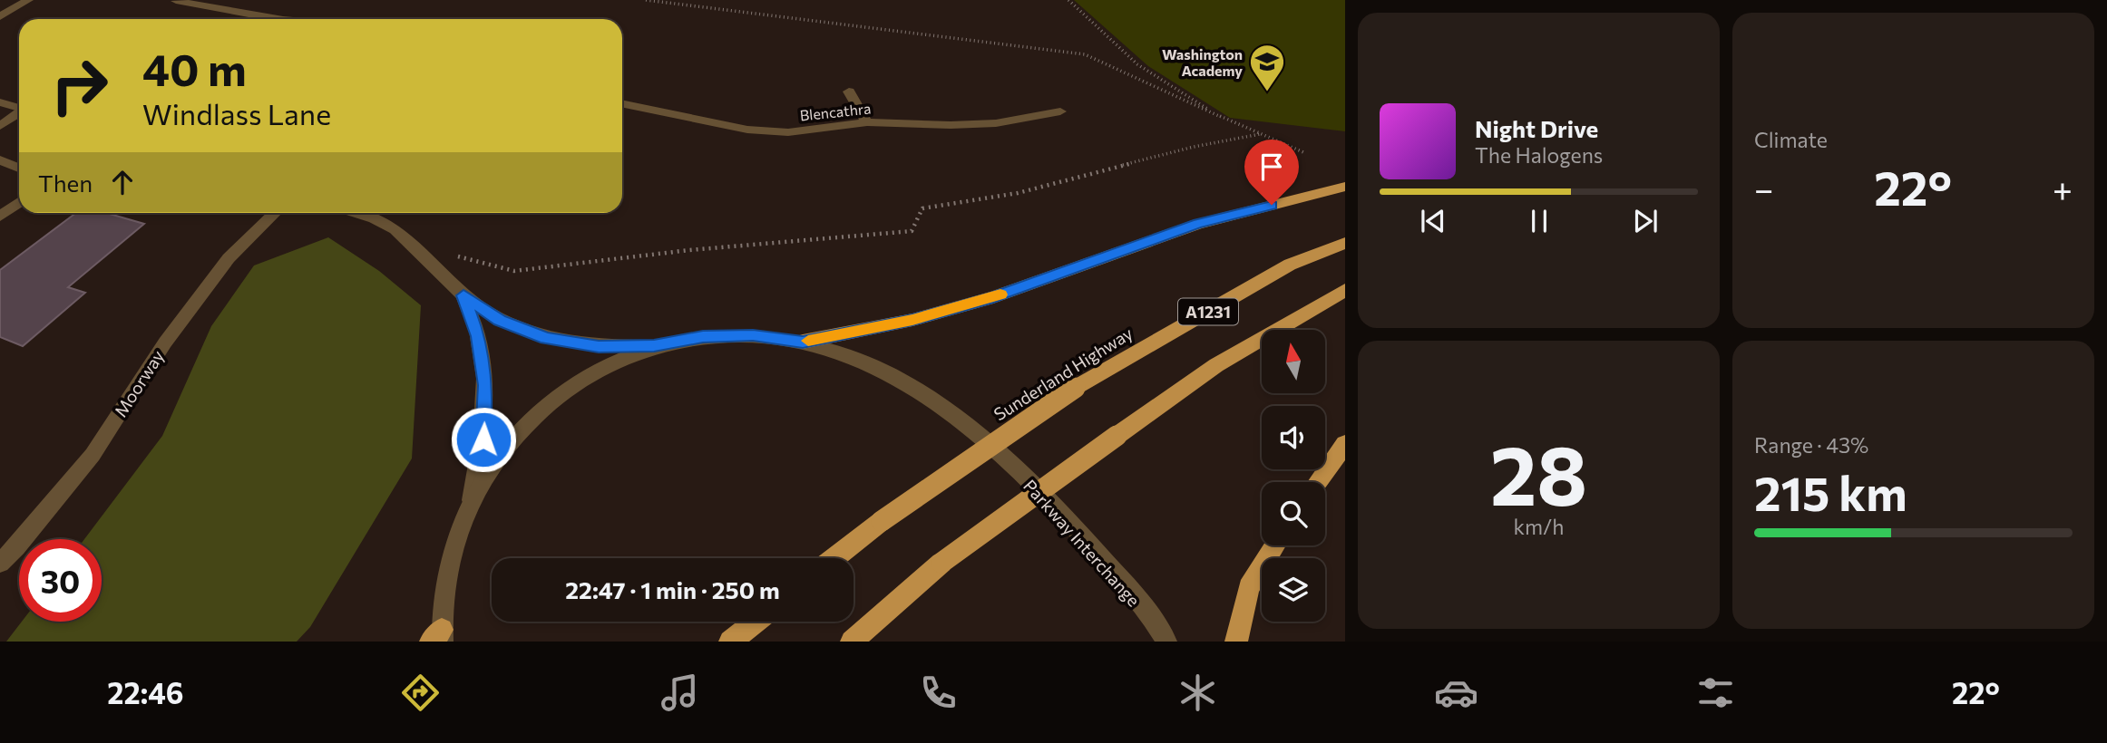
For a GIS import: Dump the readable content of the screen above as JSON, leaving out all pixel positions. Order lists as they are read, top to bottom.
{
  "streets": {
    "highway": ["A1231", "Sunderland Highway"],
    "street": ["Blencathra", "Moorway", "Parkway Interchange"]
  },
  "places": {
    "school or university": ["Washington Academy"]
  },
  "north": "top",
  "page": {
    "tile": [
      "Climate",
      ["28", "km/h"],
      ["Range · 43%", "215 km"]
    ],
    "turn": ["40 m", "Windlass Lane"],
    "song": ["Night Drive", "The Halogens"],
    "then": "Then",
    "heat": ["−", "22°", "+"],
    "limit": "30",
    "trip": "22:47 · 1 min · 250 m",
    "tabs": ["22:46", "22°"]
  }
}
